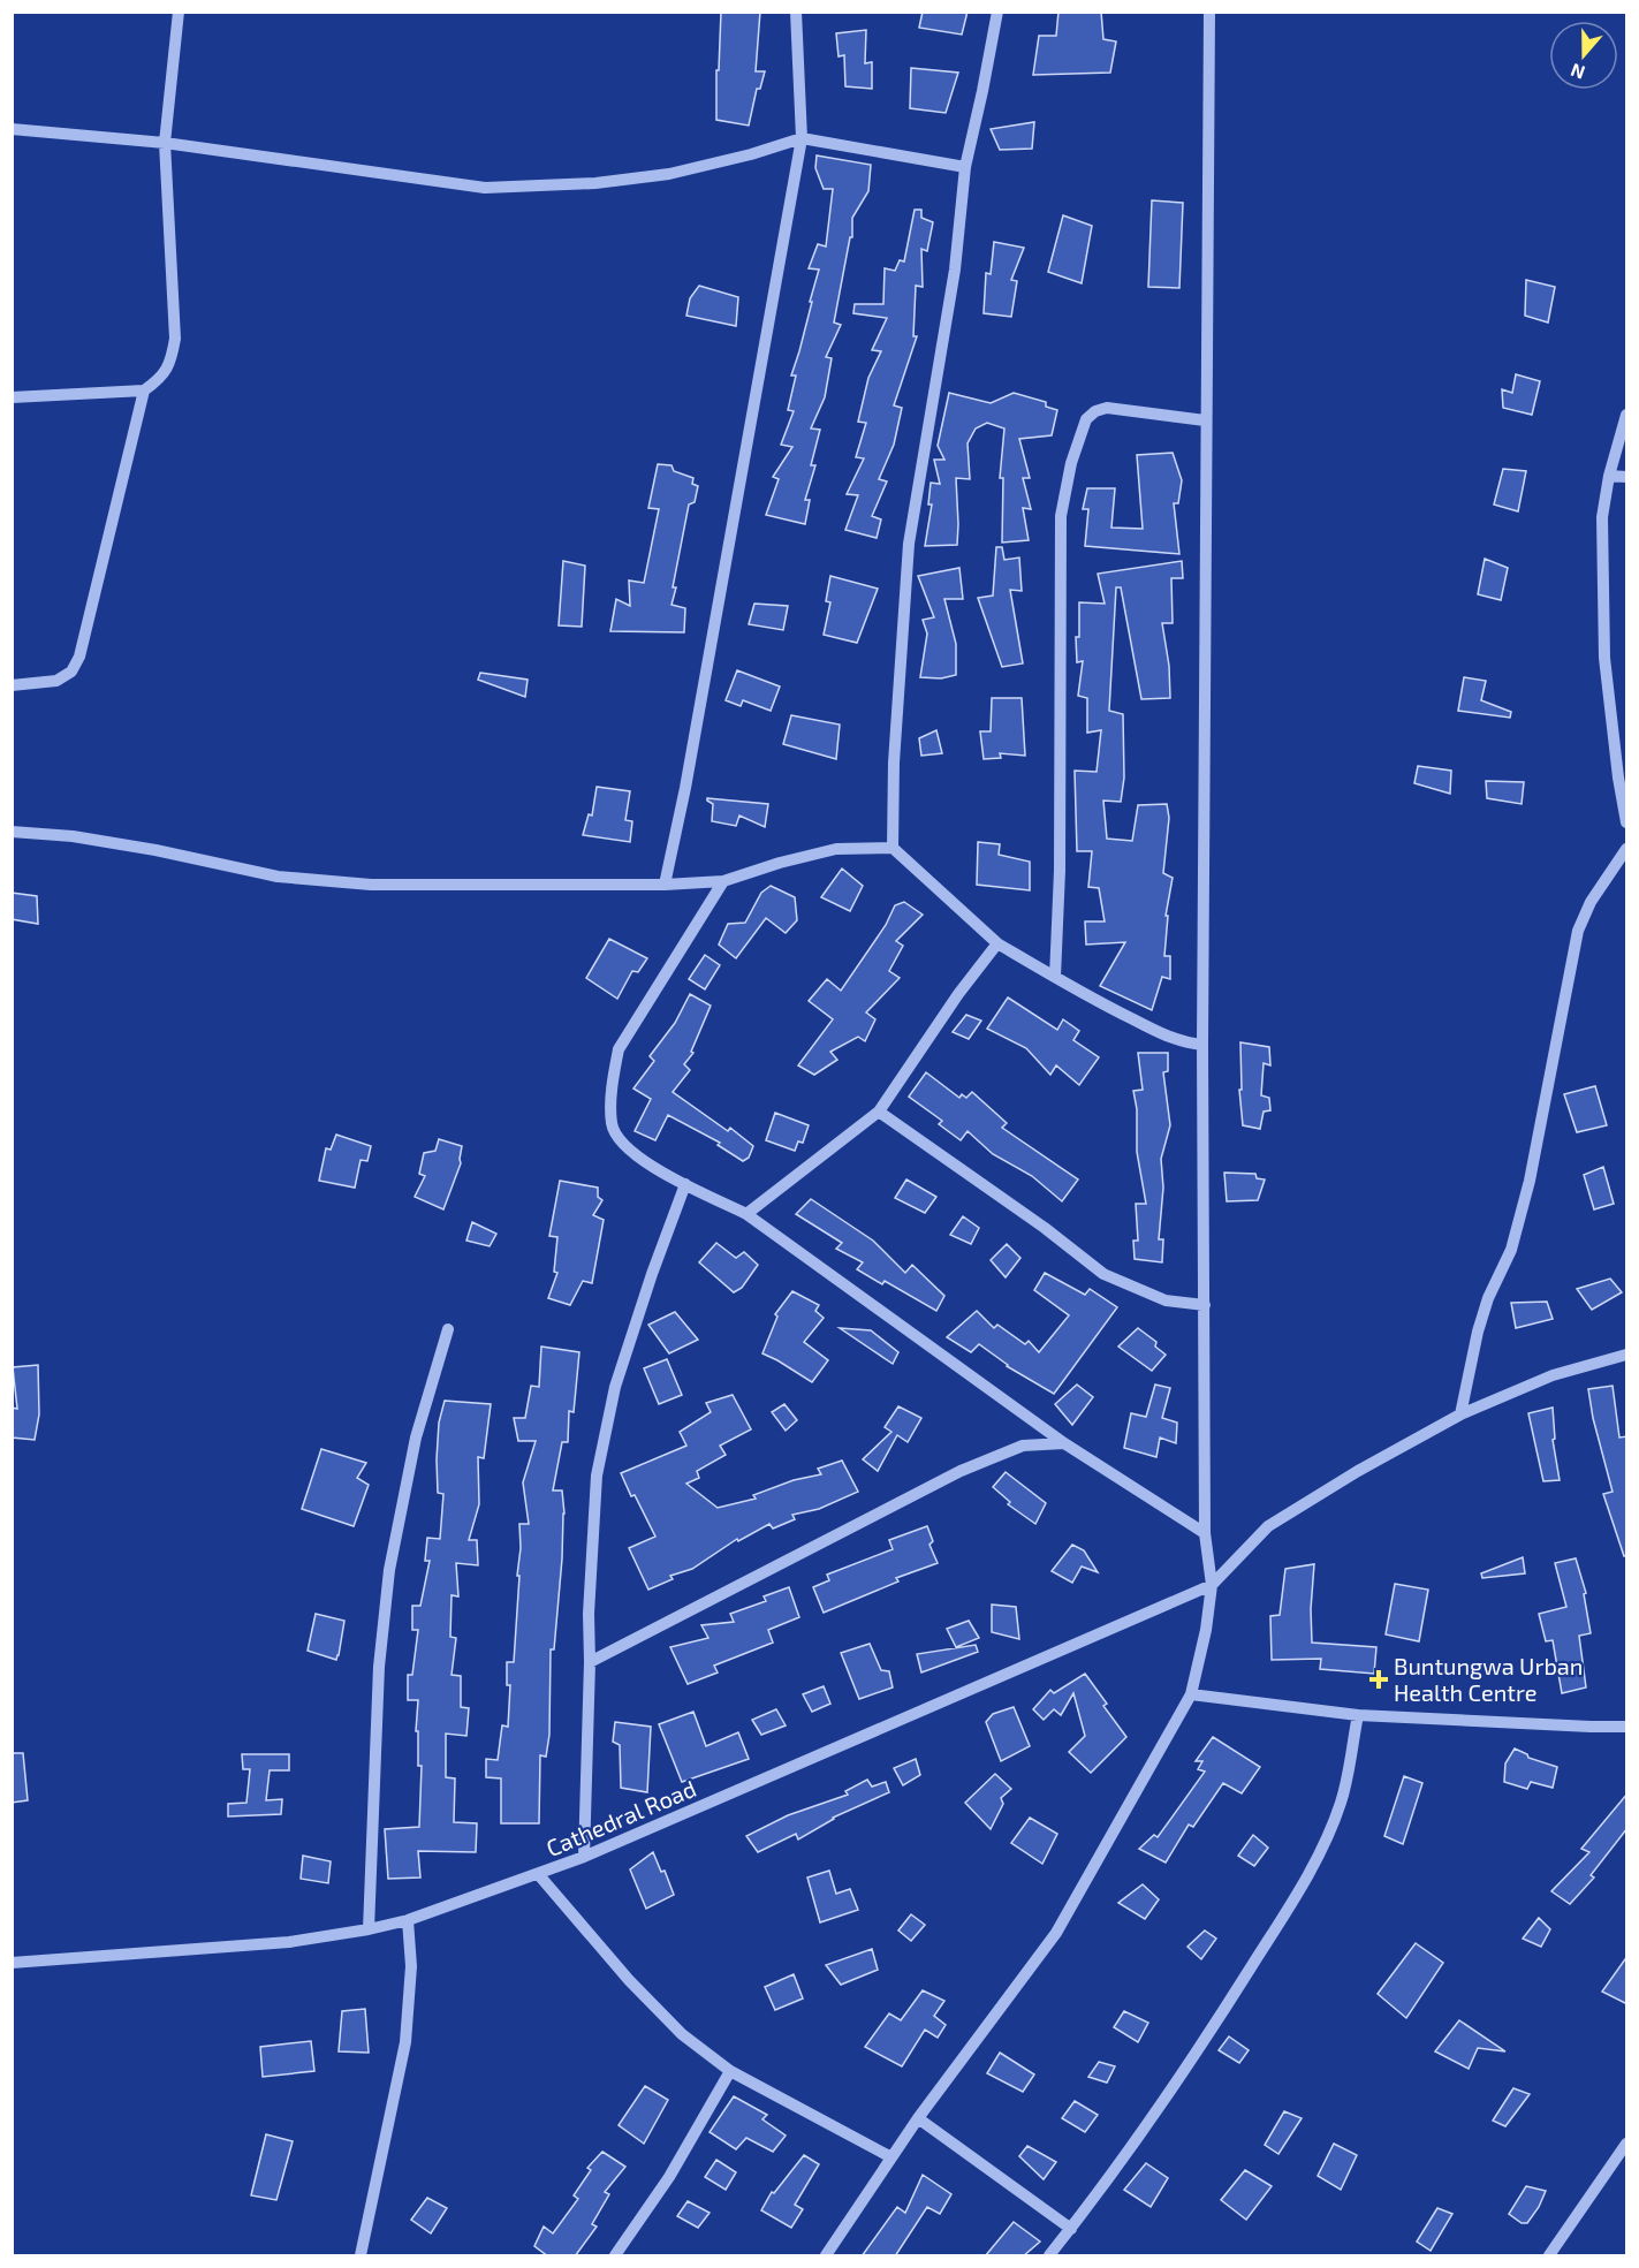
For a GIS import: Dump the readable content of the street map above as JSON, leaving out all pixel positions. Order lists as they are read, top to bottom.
{
  "streets": {
    "street": ["Cathedral Road"]
  },
  "places": {
    "health": ["Buntungwa Urban Health Centre"]
  },
  "north": "bottom"
}
